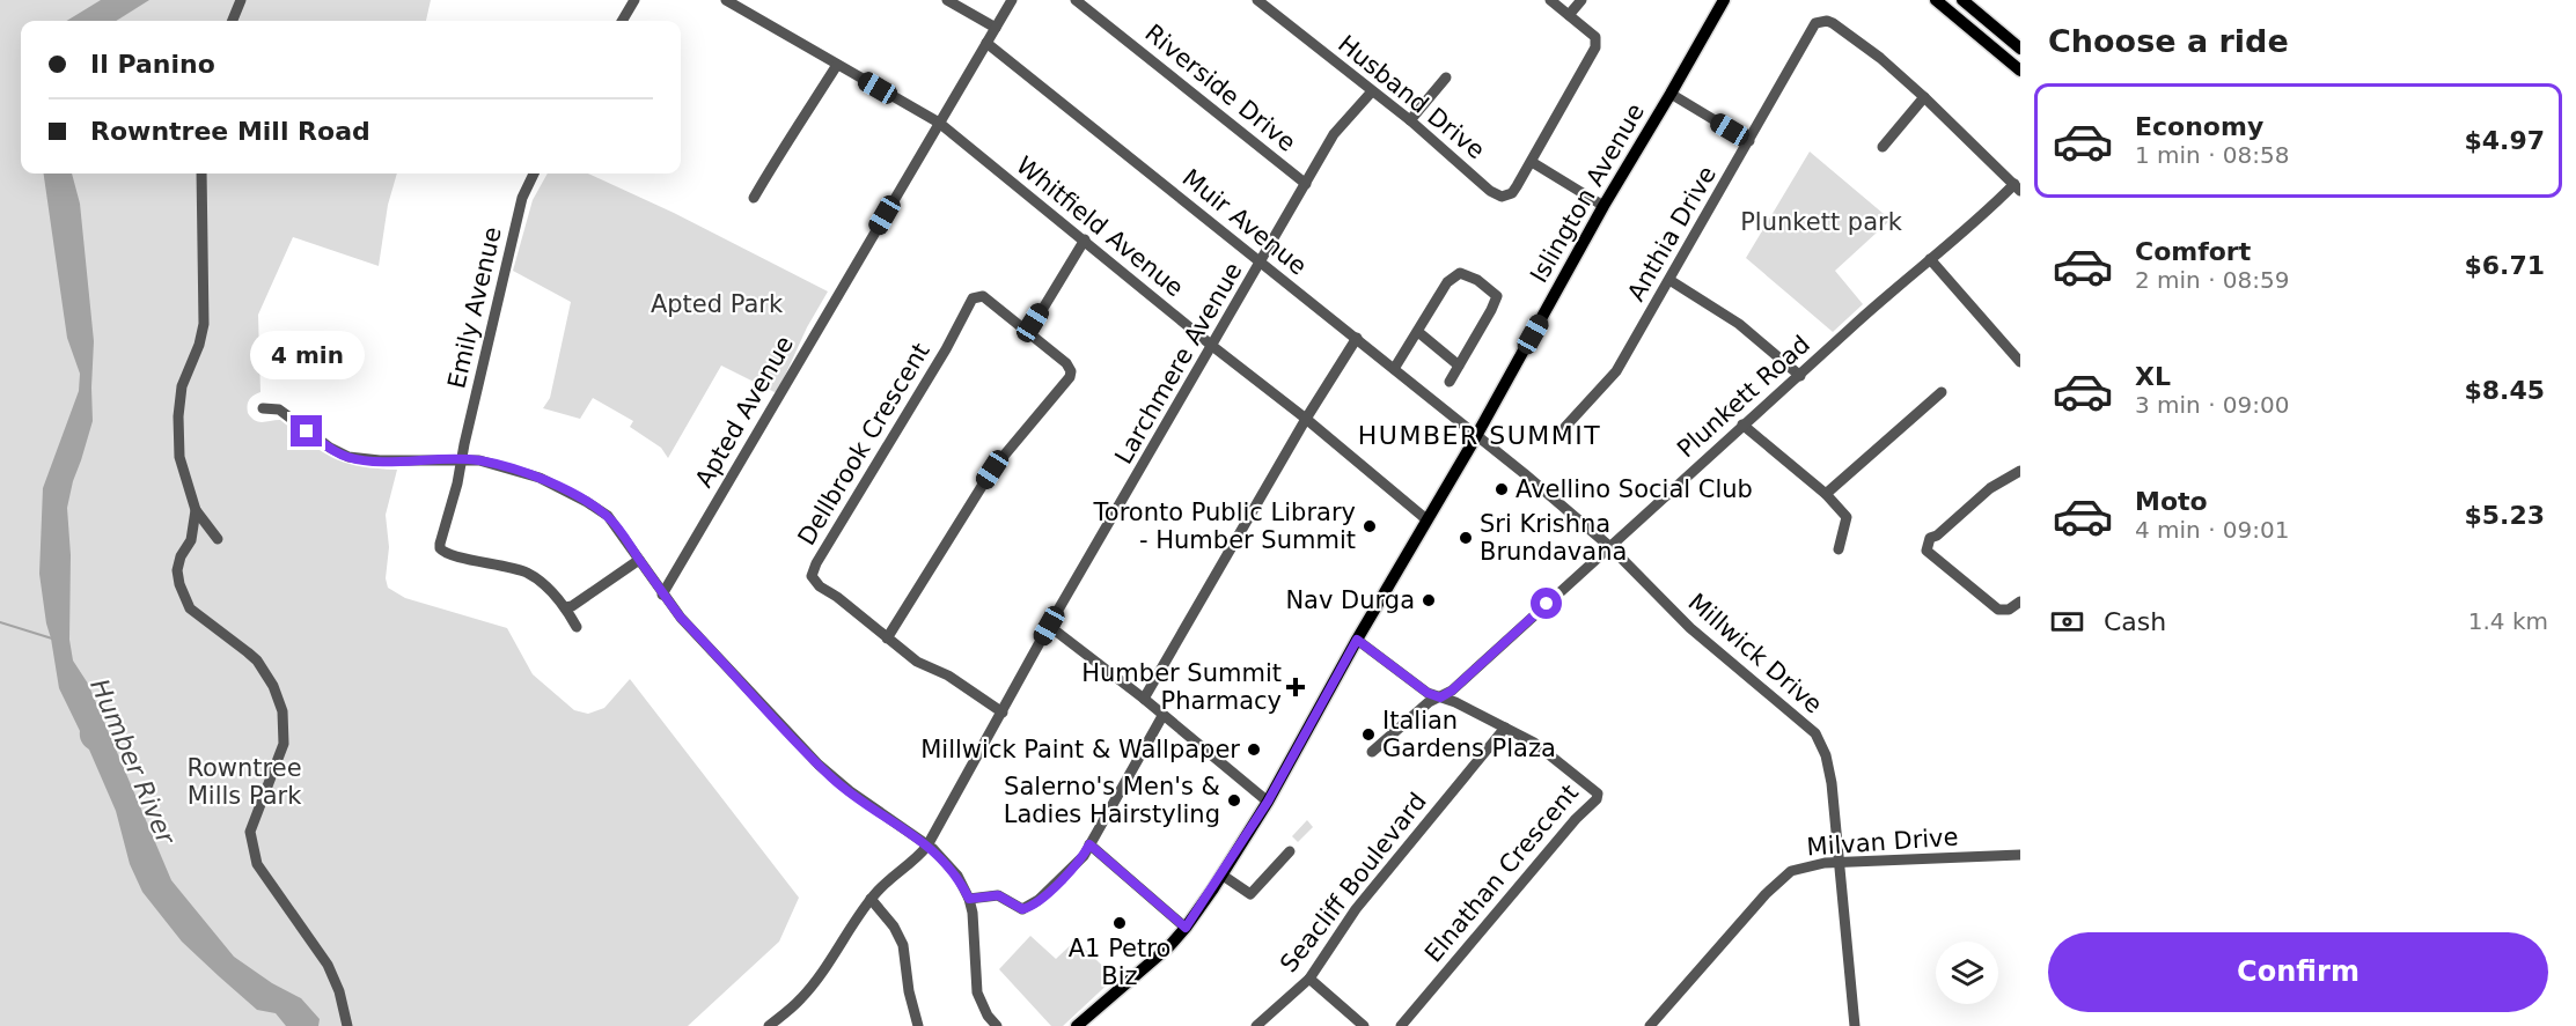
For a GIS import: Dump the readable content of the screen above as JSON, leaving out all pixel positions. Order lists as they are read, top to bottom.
{
  "streets": {
    "main road": ["Islington Avenue"],
    "street": [
      "Riverside Drive",
      "Husband Drive",
      "Muir Avenue",
      "Whitfield Avenue",
      "Anthia Drive",
      "Emily Avenue",
      "Larchmere Avenue",
      "Plunkett Road",
      "Apted Avenue",
      "Dellbrook Crescent",
      "Millwick Drive",
      "Milvan Drive",
      "Elnathan Crescent",
      "Seacliff Boulevard"
    ]
  },
  "crossings": [
    ["Riverside Drive", "Larchmere Avenue"],
    ["Husband Drive", "Larchmere Avenue"],
    ["Islington Avenue", "Muir Avenue"],
    ["Islington Avenue", "Whitfield Avenue"],
    ["Islington Avenue", "Millwick Drive"],
    ["Islington Avenue", "Elnathan Crescent"],
    ["Muir Avenue", "Larchmere Avenue"],
    ["Muir Avenue", "Apted Avenue"],
    ["Muir Avenue", "Millwick Drive"],
    ["Whitfield Avenue", "Larchmere Avenue"],
    ["Whitfield Avenue", "Apted Avenue"],
    ["Anthia Drive", "Plunkett Road"],
    ["Larchmere Avenue", "Dellbrook Crescent"],
    ["Plunkett Road", "Millwick Drive"],
    ["Plunkett Road", "Elnathan Crescent"],
    ["Millwick Drive", "Milvan Drive"],
    ["Elnathan Crescent", "Seacliff Boulevard"]
  ],
  "districts": ["HUMBER SUMMIT"],
  "water": ["Humber River"],
  "parks": ["Plunkett park", "Apted Park", "Rowntree Mills Park"],
  "places": {
    "other": [
      "Avellino Social Club",
      "Toronto Public Library - Humber Summit",
      "Sri Krishna Brundavana",
      "Nav Durga",
      "Italian Gardens Plaza",
      "Millwick Paint & Wallpaper",
      "Salerno's Men's & Ladies Hairstyling",
      "A1 Petro Biz"
    ],
    "health": ["Humber Summit Pharmacy"]
  },
  "page": {
    "heading": "Choose a ride",
    "banner": ["Il Panino", "Rowntree Mill Road"],
    "list": [
      {
        "name": "Economy",
        "note": "1 min · 08:58",
        "value": "$4.97"
      },
      {
        "name": "Comfort",
        "note": "2 min · 08:59",
        "value": "$6.71"
      },
      {
        "name": "XL",
        "note": "3 min · 09:00",
        "value": "$8.45"
      },
      {
        "name": "Moto",
        "note": "4 min · 09:01",
        "value": "$5.23"
      }
    ],
    "bubble": "4 min",
    "pay": ["Cash", "1.4 km"],
    "buttons": "Confirm"
  }
}
